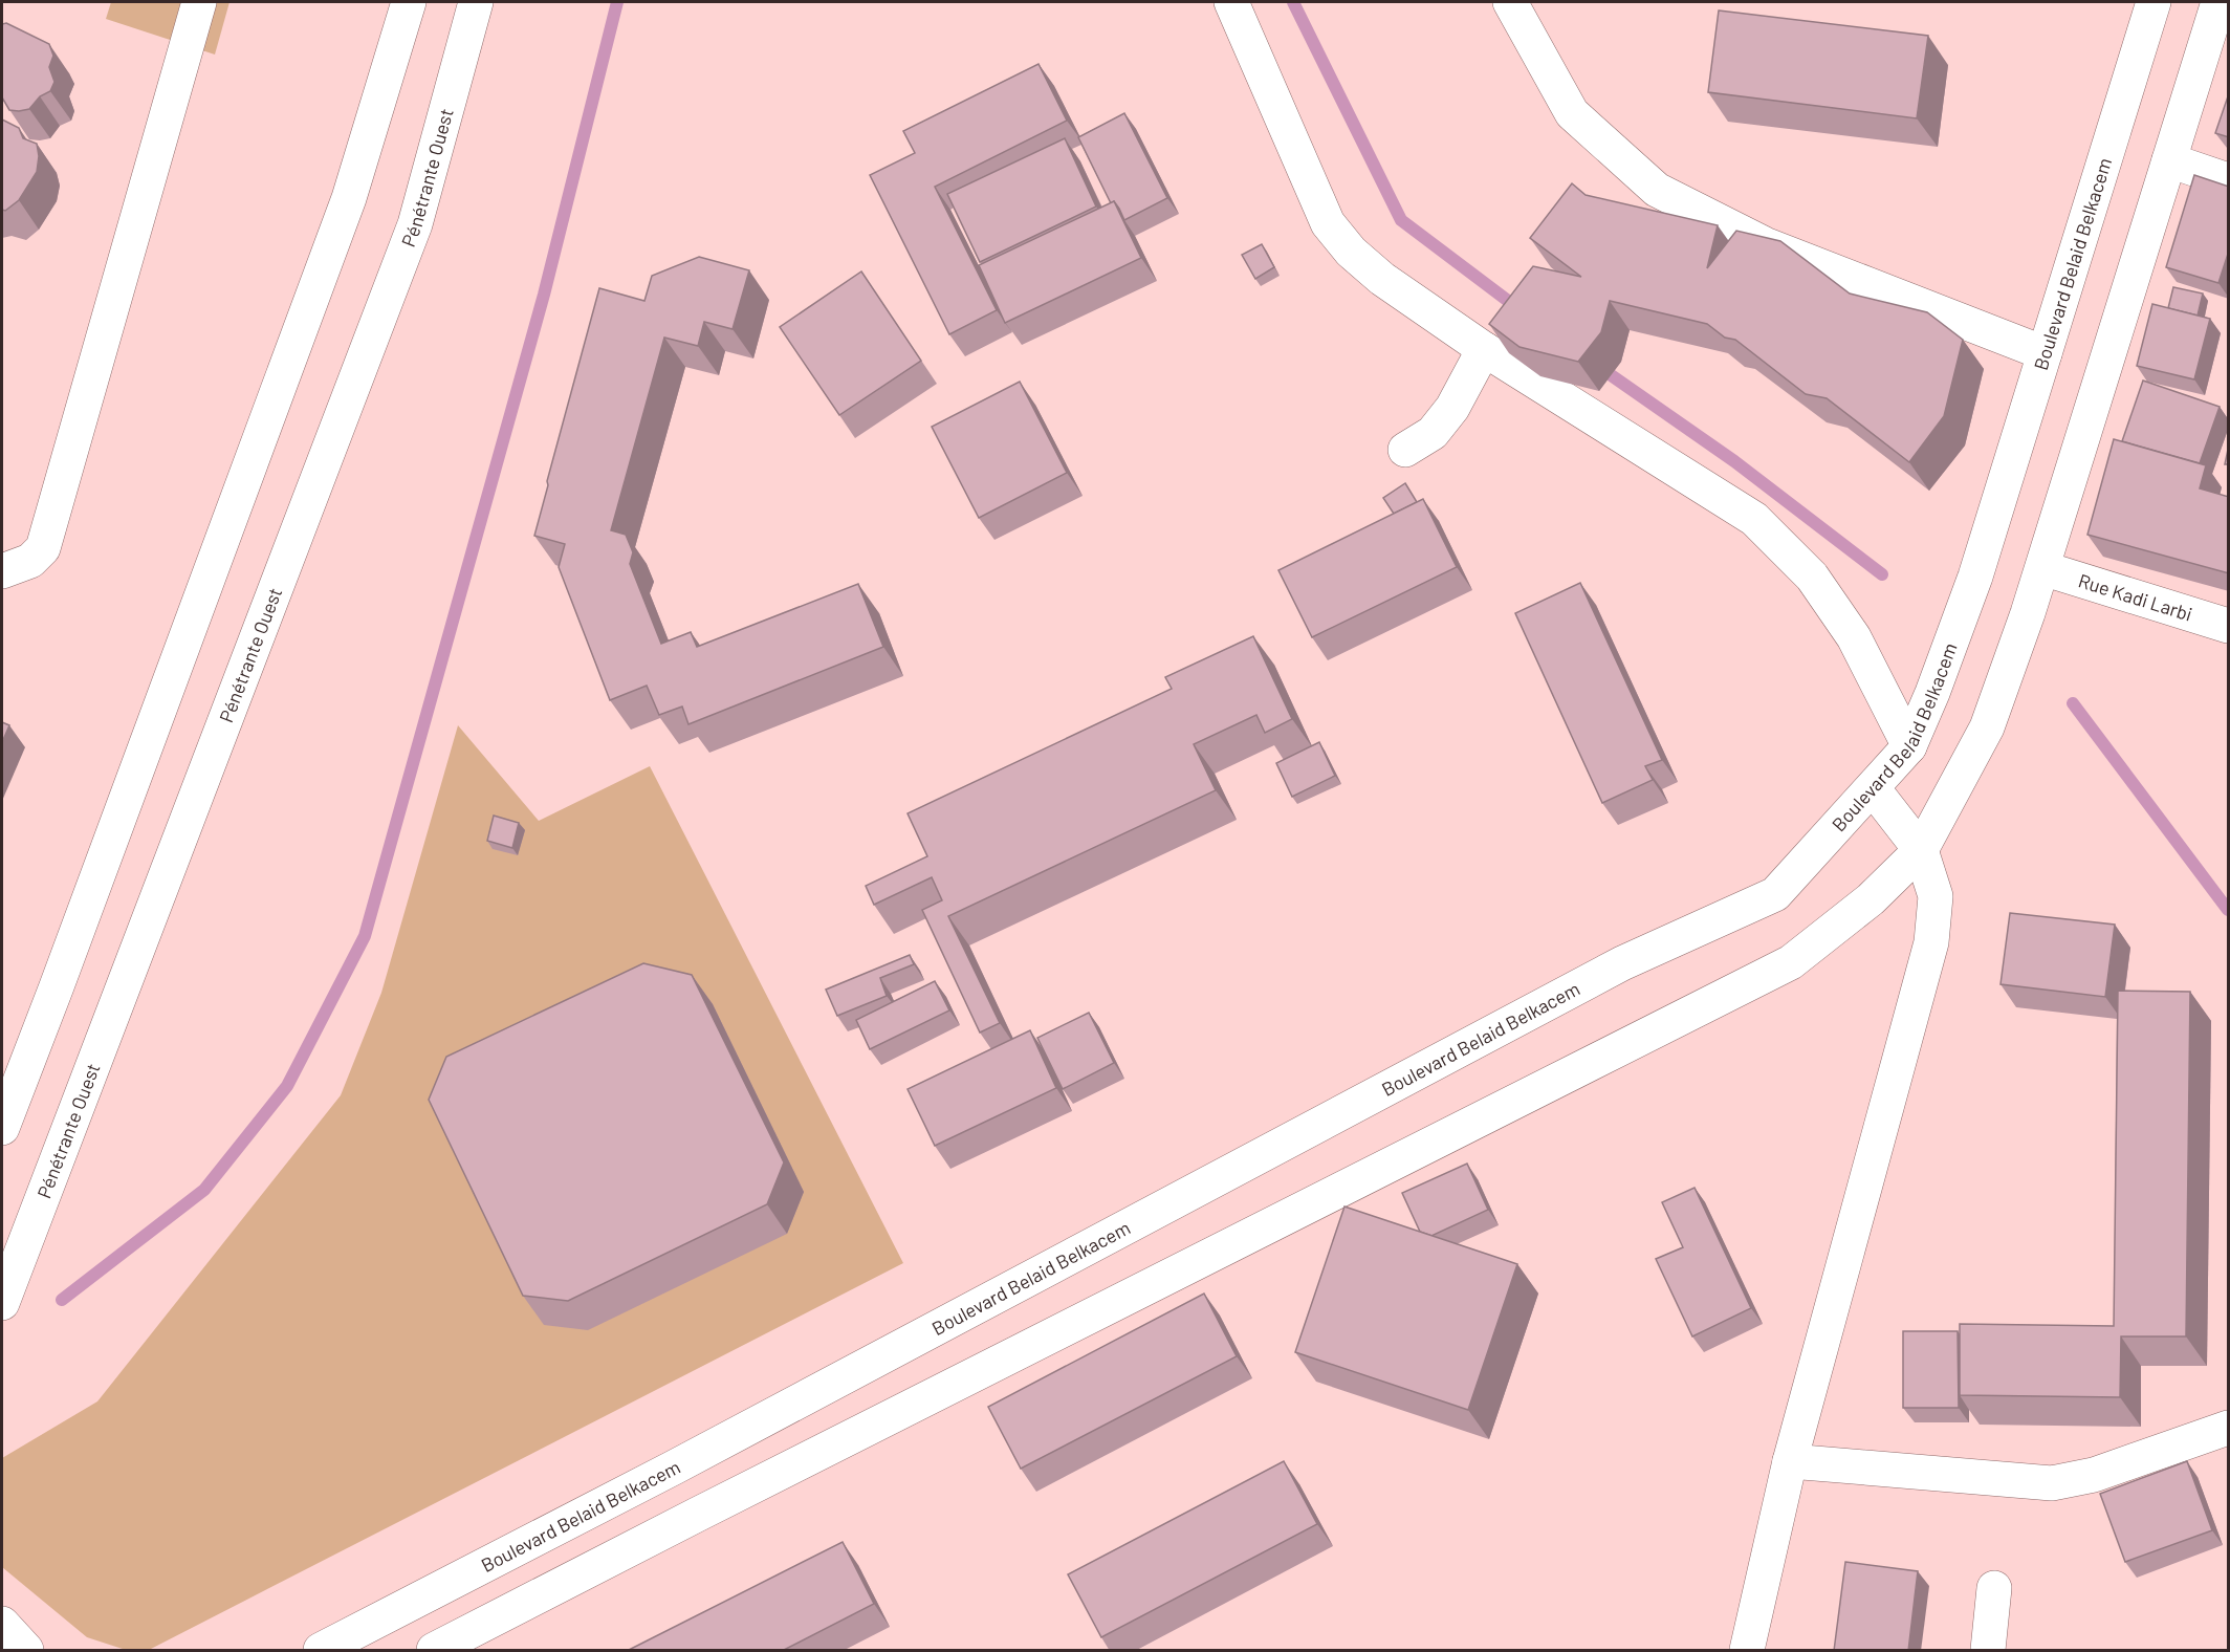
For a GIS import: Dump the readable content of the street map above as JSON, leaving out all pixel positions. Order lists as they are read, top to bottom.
{
  "streets": {
    "main road": ["Pénétrante Ouest", "Boulevard Belaid Belkacem", "Rue Kadi Larbi"]
  }
}
